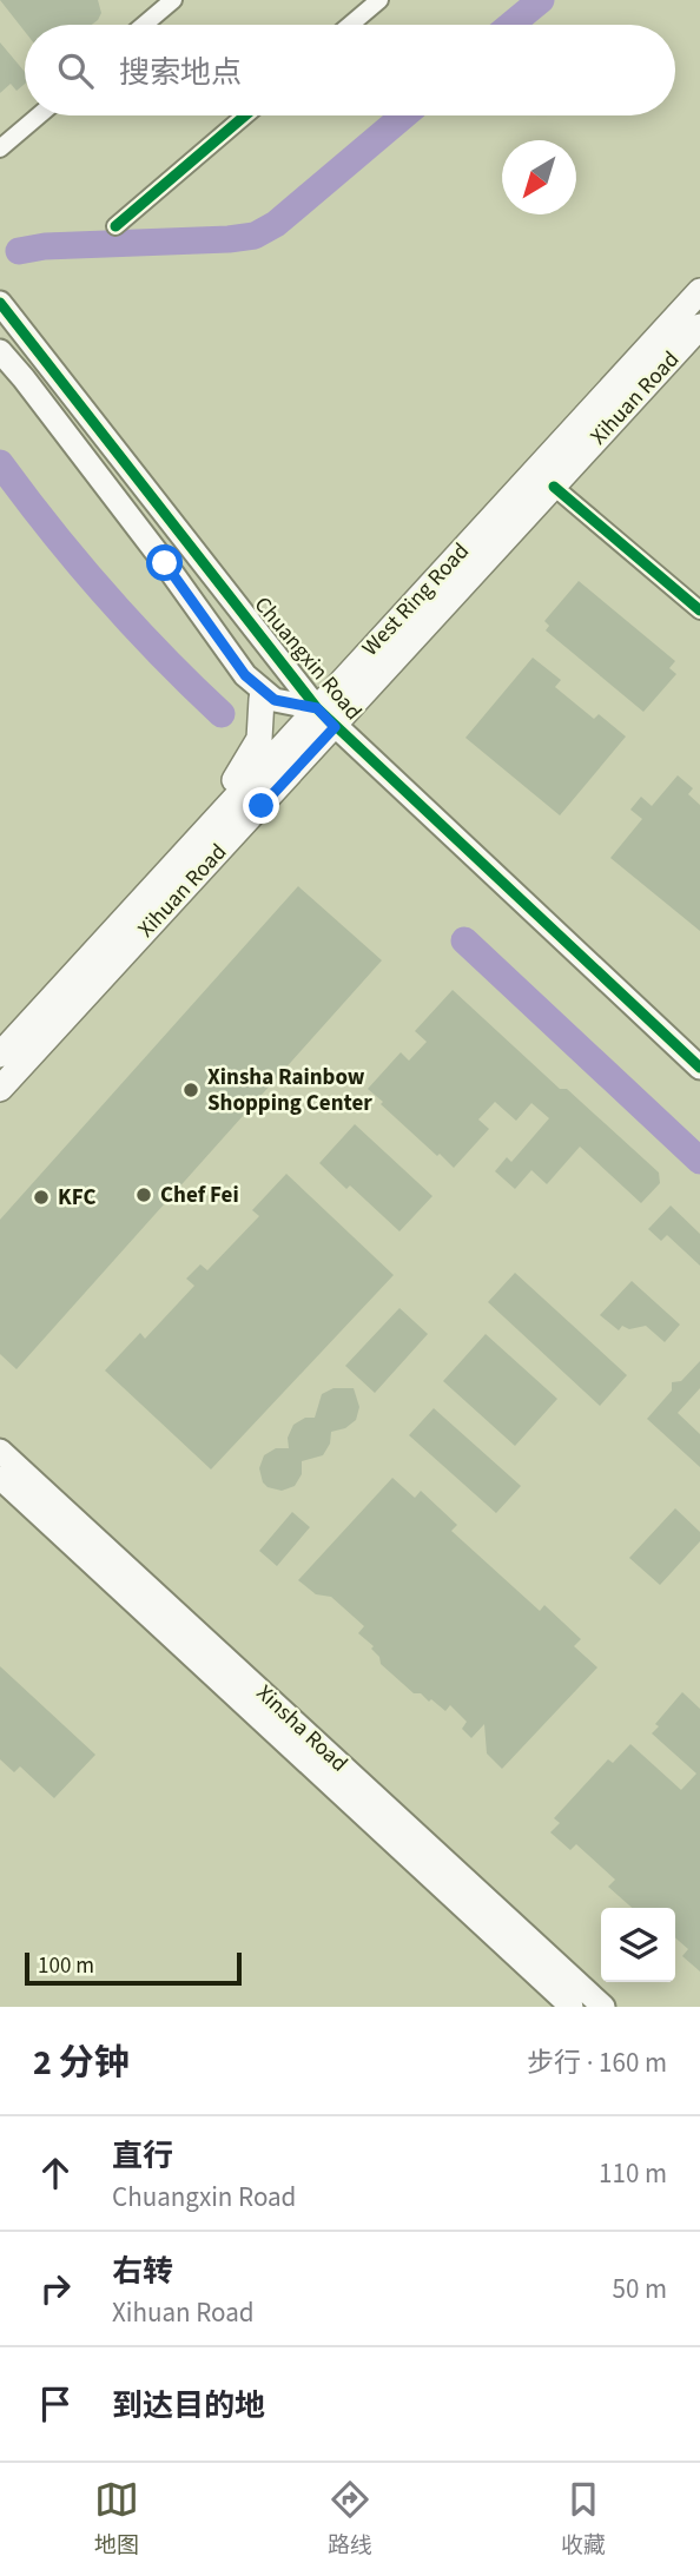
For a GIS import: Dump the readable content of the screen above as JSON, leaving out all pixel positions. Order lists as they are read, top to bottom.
{
  "streets": {
    "main road": [
      "Xihuan Road",
      "West Ring Road",
      "Chuangxin Road",
      "Xinsha Road"
    ]
  },
  "crossings": [
    ["Xihuan Road", "Chuangxin Road"],
    ["West Ring Road", "Chuangxin Road"]
  ],
  "places": ["Xinsha Rainbow Shopping Center", "Chef Fei", "KFC"],
  "scale_bar": "100 m",
  "north": "bottom left",
  "page": {
    "search": "搜索地点",
    "scale": "100 m",
    "heading": ["2 分钟", "步行 · 160 m"],
    "list": [
      ["直行", "Chuangxin Road", "110 m"],
      ["右转", "Xihuan Road", "50 m"],
      "到达目的地"
    ],
    "nav": ["地图", "路线", "收藏"]
  }
}
